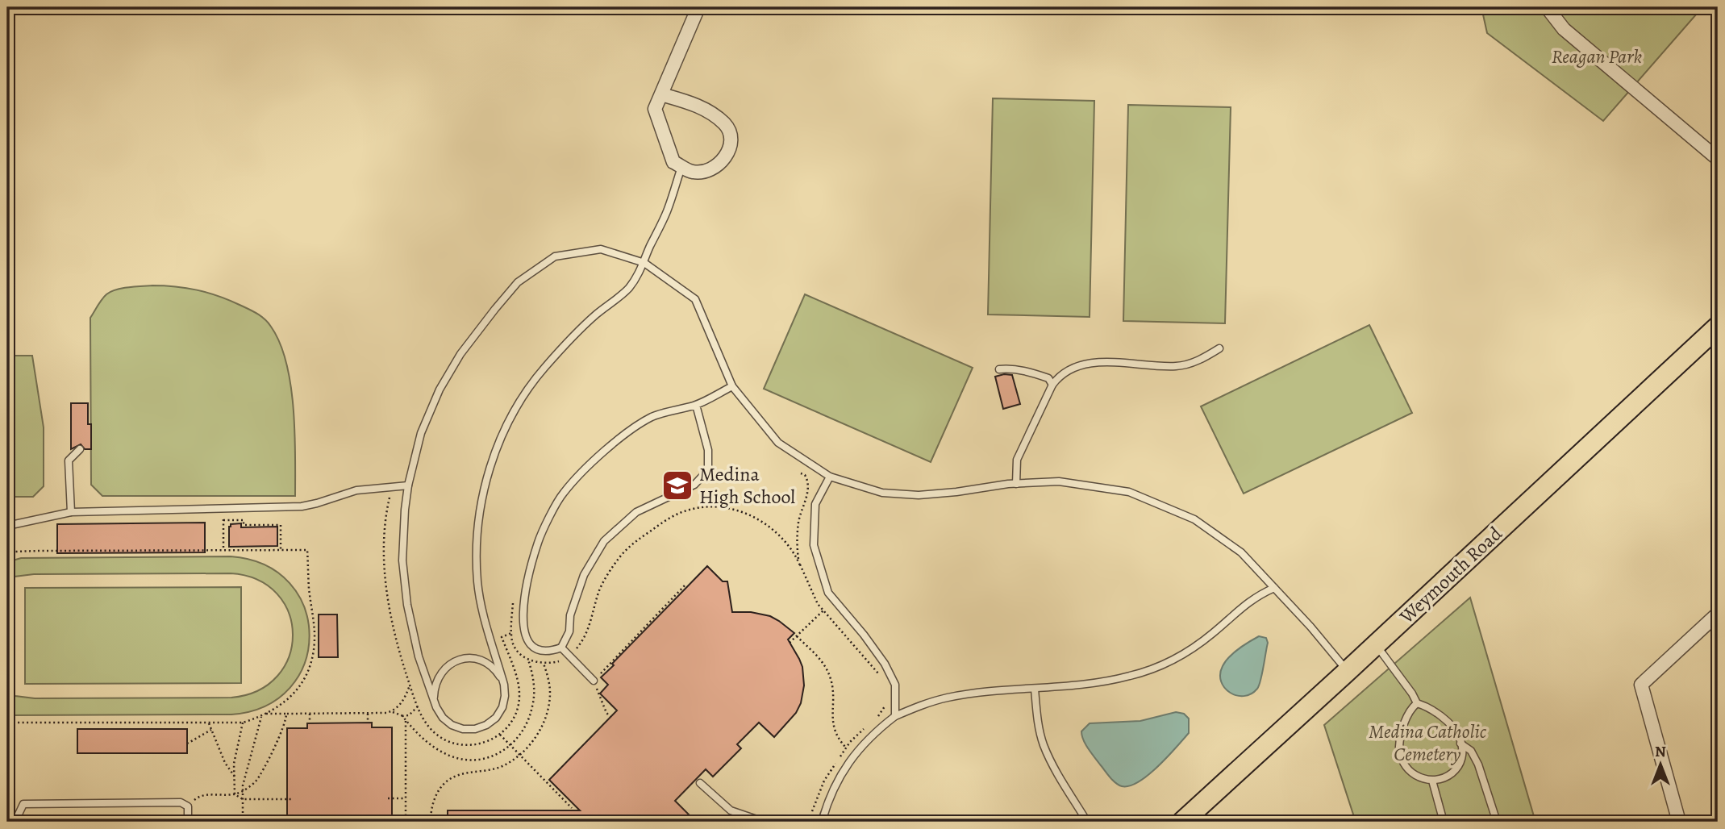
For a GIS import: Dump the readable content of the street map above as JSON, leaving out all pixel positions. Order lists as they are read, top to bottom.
{
  "streets": {
    "main road": ["Weymouth Road"]
  },
  "parks": ["Reagan Park", "Medina Catholic Cemetery"],
  "places": {
    "school or university": ["Medina High School"]
  },
  "north": "top"
}
